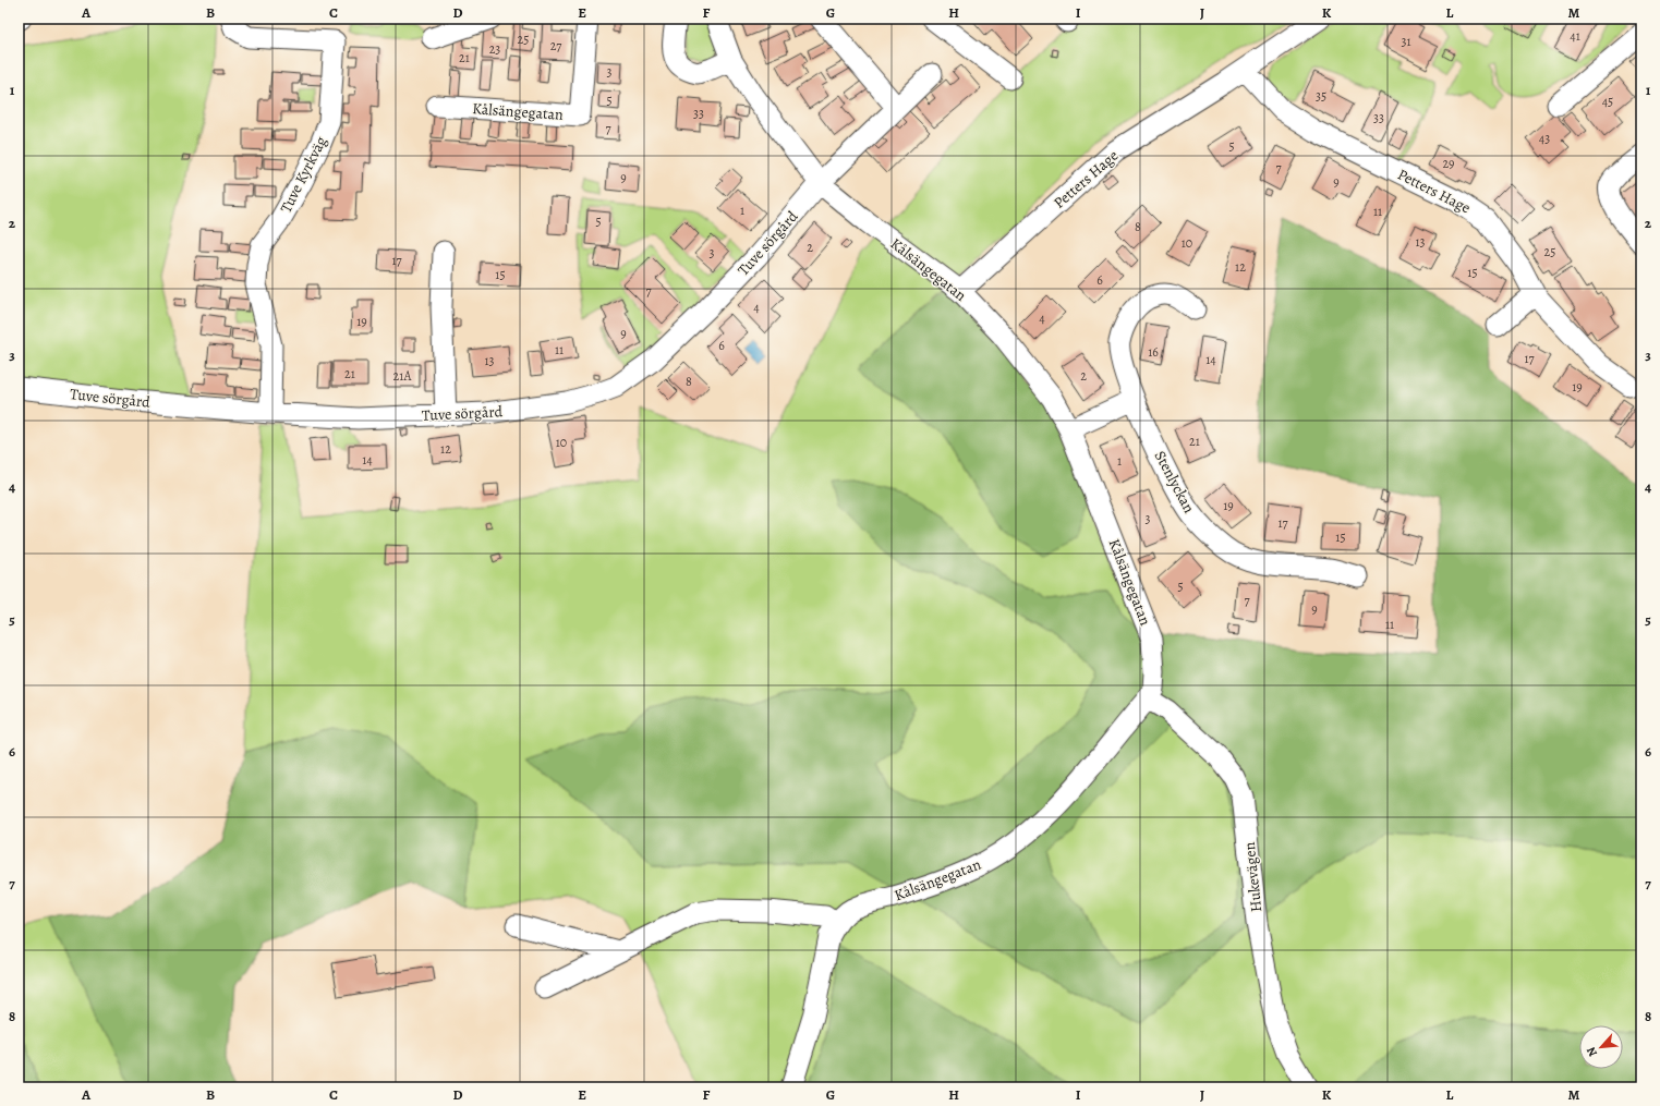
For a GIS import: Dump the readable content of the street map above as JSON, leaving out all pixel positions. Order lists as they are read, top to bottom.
{
  "streets": {
    "street": [
      "Kålsängegatan",
      "Tuve Kyrkväg",
      "Petters Hage",
      "Tuve sörgård",
      "Stenlyckan",
      "Hukevägen"
    ]
  },
  "crossings": [
    ["Kålsängegatan", "Petters Hage"],
    ["Kålsängegatan", "Tuve sörgård"],
    ["Kålsängegatan", "Hukevägen"],
    ["Tuve Kyrkväg", "Tuve sörgård"]
  ],
  "house_numbers": [
    "41",
    "25",
    "31",
    "27",
    "23",
    "21",
    "3",
    "35",
    "5",
    "45",
    "33",
    "33",
    "7",
    "43",
    "5",
    "29",
    "7",
    "9",
    "9",
    "1",
    "11",
    "5",
    "8",
    "13",
    "10",
    "2",
    "25",
    "3",
    "17",
    "12",
    "15",
    "15",
    "6",
    "7",
    "4",
    "4",
    "19",
    "9",
    "6",
    "11",
    "16",
    "17",
    "14",
    "13",
    "21",
    "21A",
    "2",
    "8",
    "19",
    "21",
    "10",
    "12",
    "14",
    "1",
    "19",
    "3",
    "17",
    "15",
    "5",
    "7",
    "9",
    "11"
  ],
  "north": "bottom left",
  "grid": {
    "columns": [
      "A",
      "B",
      "C",
      "D",
      "E",
      "F",
      "G",
      "H",
      "I",
      "J",
      "K",
      "L",
      "M"
    ],
    "rows": [
      "1",
      "2",
      "3",
      "4",
      "5",
      "6",
      "7",
      "8"
    ]
  }
}
